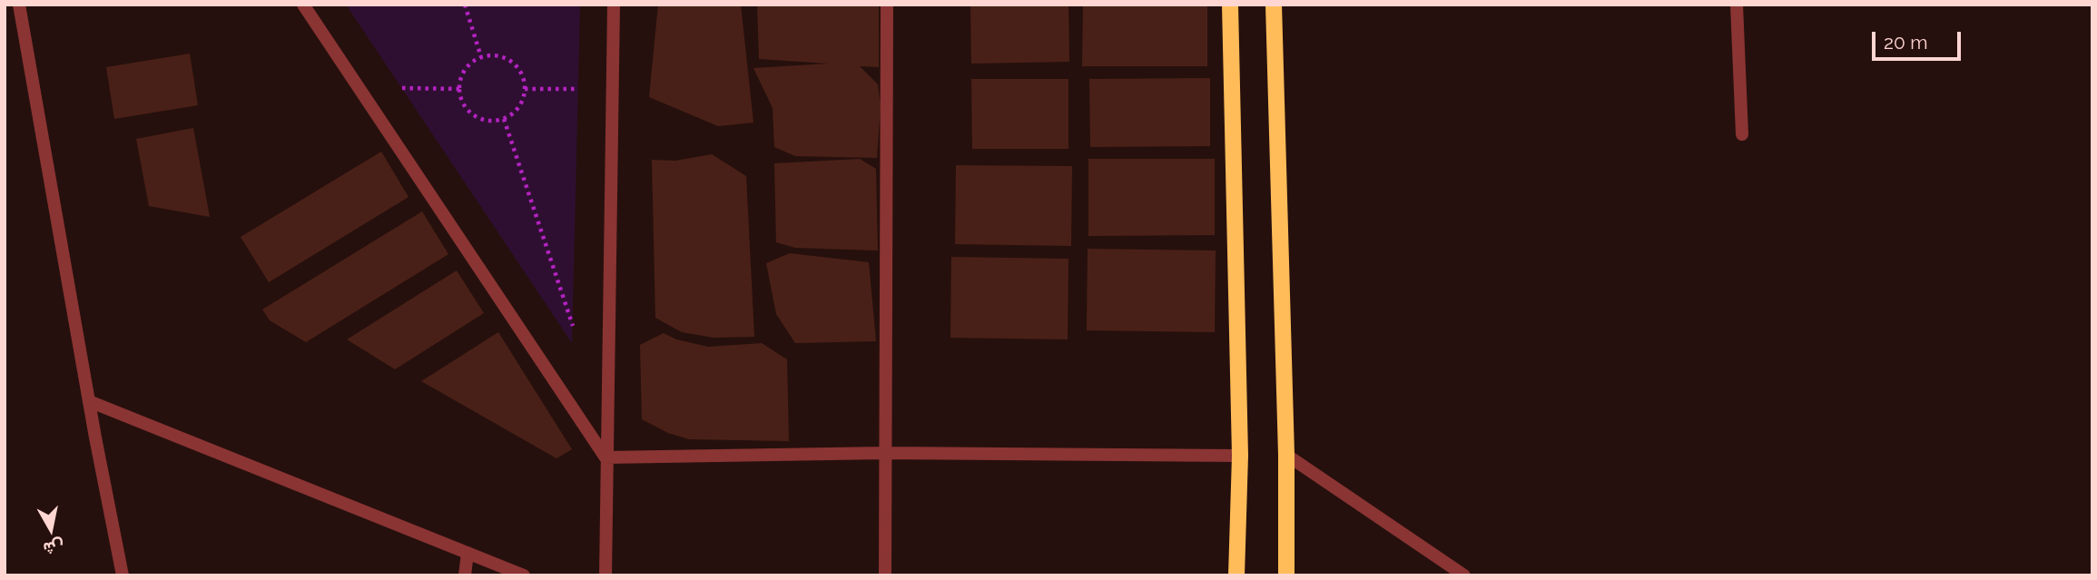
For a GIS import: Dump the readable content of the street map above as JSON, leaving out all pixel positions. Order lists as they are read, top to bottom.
{
  "scale_bar": "20 m",
  "north": "bottom"
}
